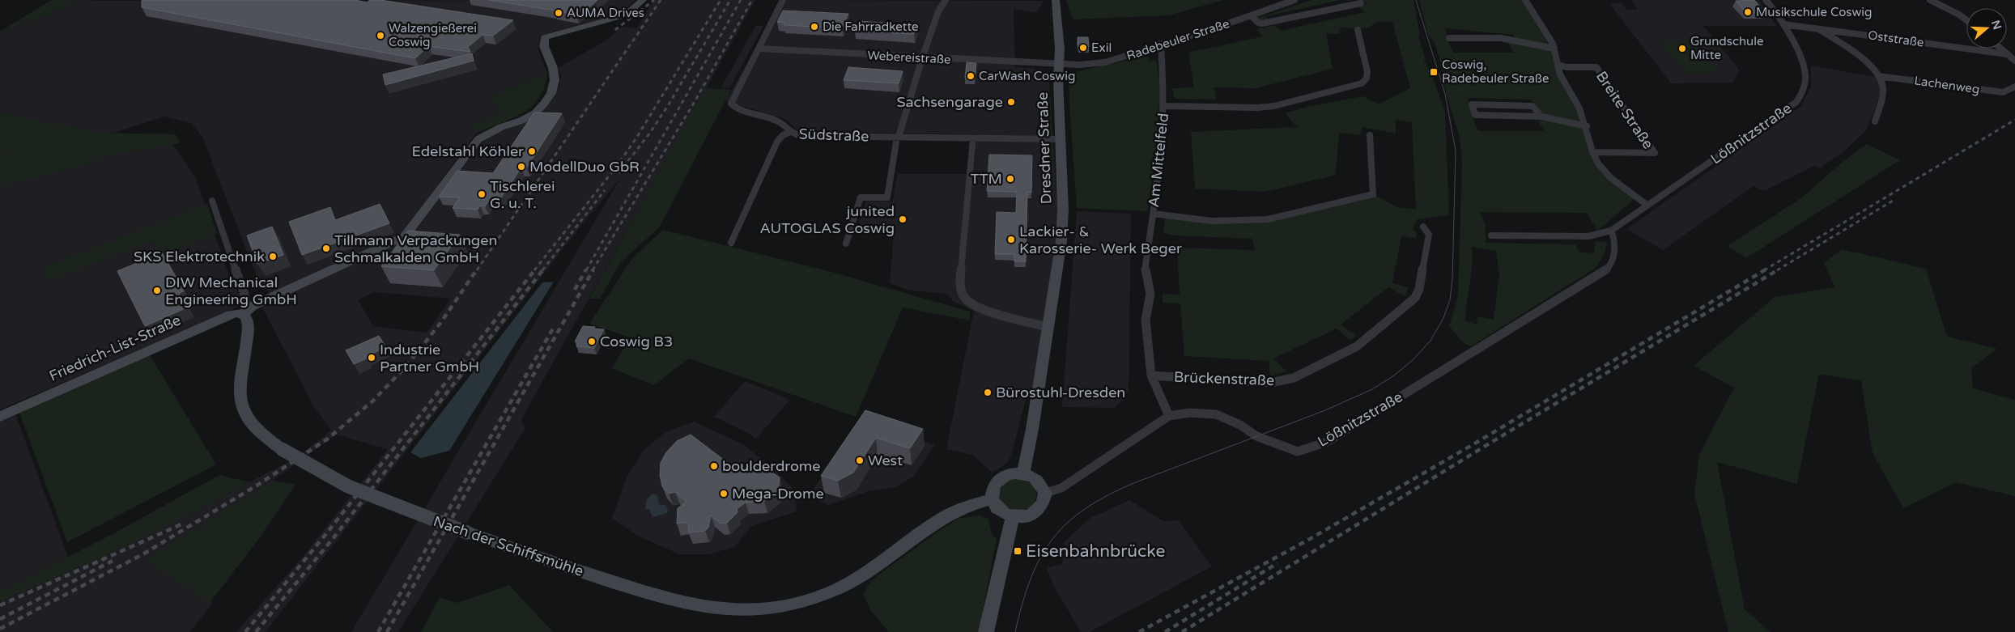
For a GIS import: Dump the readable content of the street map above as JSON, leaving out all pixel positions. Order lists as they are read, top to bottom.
{
  "streets": {
    "street": [
      "Oststraße",
      "Radebeuler Straße",
      "Webereistraße",
      "Lachenweg",
      "Breite Straße",
      "Lößnitzstraße",
      "Südstraße",
      "Dresdner Straße",
      "Am Mittelfeld",
      "Friedrich-List-Straße",
      "Brückenstraße",
      "Nach der Schiffsmühle"
    ]
  },
  "crossings": [
    ["Oststraße", "Lößnitzstraße"],
    ["Radebeuler Straße", "Webereistraße"],
    ["Radebeuler Straße", "Dresdner Straße"],
    ["Radebeuler Straße", "Am Mittelfeld"],
    ["Webereistraße", "Südstraße"],
    ["Webereistraße", "Dresdner Straße"],
    ["Lößnitzstraße", "Dresdner Straße"],
    ["Lößnitzstraße", "Am Mittelfeld"],
    ["Lößnitzstraße", "Nach der Schiffsmühle"],
    ["Südstraße", "Dresdner Straße"],
    ["Dresdner Straße", "Nach der Schiffsmühle"],
    ["Am Mittelfeld", "Brückenstraße"],
    ["Friedrich-List-Straße", "Nach der Schiffsmühle"]
  ],
  "places": {
    "other": [
      "Musikschule Coswig",
      "AUMA Drives",
      "Die Fahrradkette",
      "Walzengießerei Coswig",
      "Exil",
      "Grundschule Mitte",
      "CarWash Coswig",
      "Sachsengarage",
      "Edelstahl Köhler",
      "ModellDuo GbR",
      "TTM",
      "Tischlerei G. u. T.",
      "junited AUTOGLAS Coswig",
      "Lackier- & Karosserie- Werk Beger",
      "Tillmann Verpackungen Schmalkalden GmbH",
      "SKS Elektrotechnik",
      "DIW Mechanical Engineering GmbH",
      "Coswig B3",
      "Industrie Partner GmbH",
      "Bürostuhl-Dresden",
      "West",
      "boulderdrome",
      "Mega-Drome"
    ],
    "transit": ["Coswig, Radebeuler Straße", "Eisenbahnbrücke"]
  },
  "north": "right"
}
